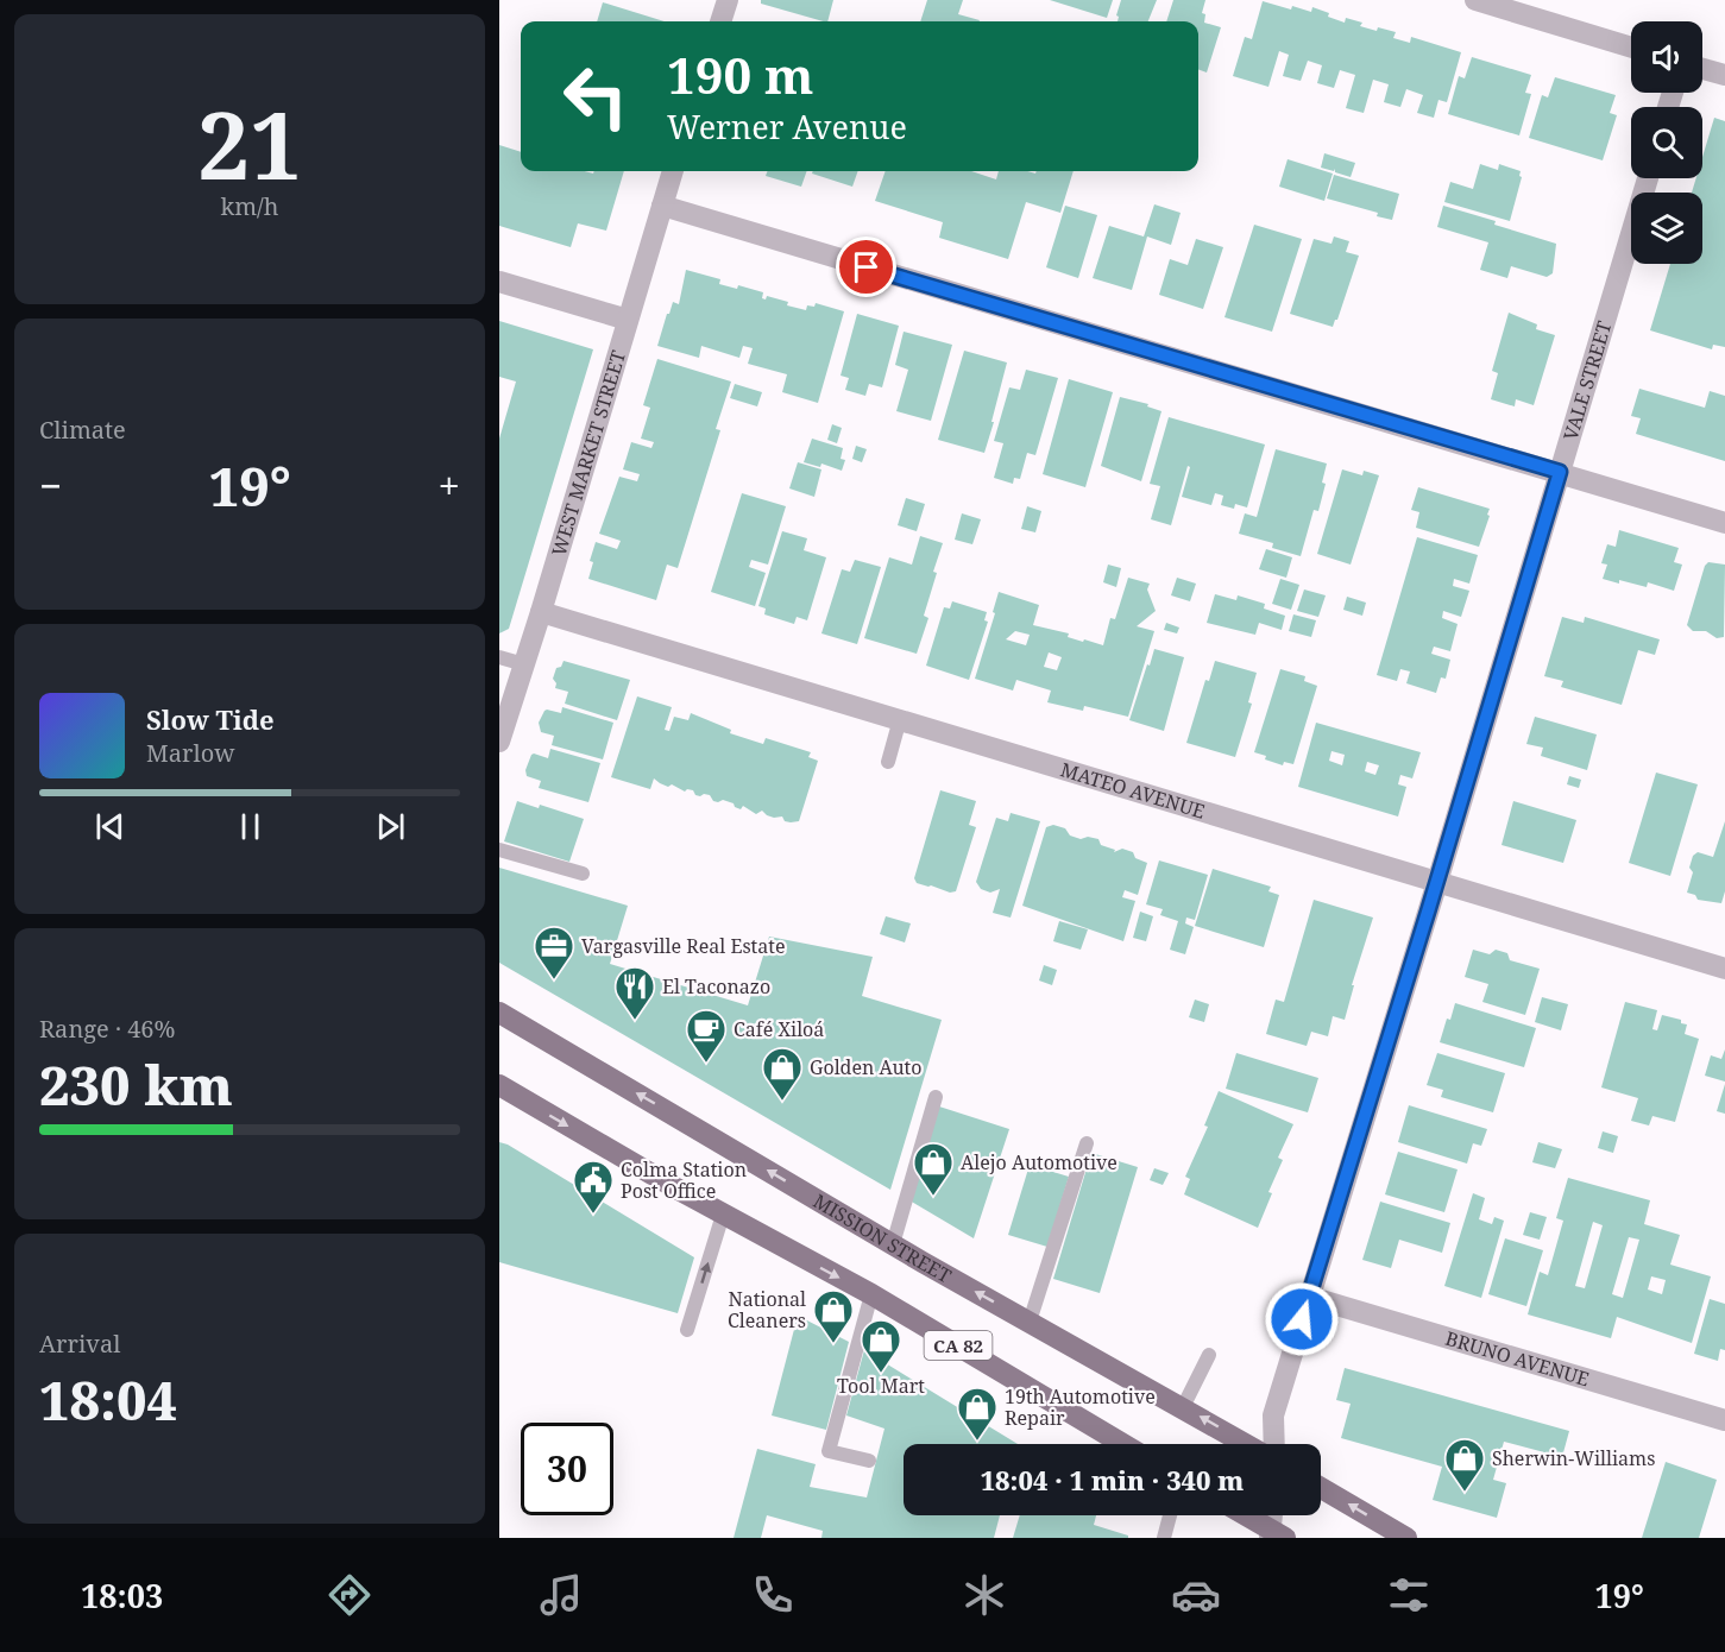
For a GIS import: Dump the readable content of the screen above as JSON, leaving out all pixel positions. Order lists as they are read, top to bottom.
{
  "streets": {
    "main road": ["MISSION STREET", "CA 82"],
    "street": [
      "VALE STREET",
      "WEST MARKET STREET",
      "MATEO AVENUE",
      "BRUNO AVENUE"
    ]
  },
  "crossings": [
    ["VALE STREET", "MATEO AVENUE"],
    ["VALE STREET", "BRUNO AVENUE"],
    ["WEST MARKET STREET", "MATEO AVENUE"]
  ],
  "places": {
    "office": ["Vargasville Real Estate"],
    "restaurant": ["El Taconazo"],
    "cafe": ["Café Xiloá"],
    "shop": [
      "Golden Auto",
      "Alejo Automotive",
      "National Cleaners",
      "Tool Mart",
      "19th Automotive Repair",
      "Sherwin-Williams"
    ],
    "public building": ["Colma Station Post Office"]
  },
  "page": {
    "tile": [
      ["21", "km/h"],
      "Climate",
      ["Range · 46%", "230 km"],
      ["Arrival", "18:04"]
    ],
    "turn": ["190 m", "Werner Avenue"],
    "heat": ["−", "19°", "+"],
    "song": ["Slow Tide", "Marlow"],
    "limit": "30",
    "trip": "18:04 · 1 min · 340 m",
    "tabs": ["18:03", "19°"]
  }
}
